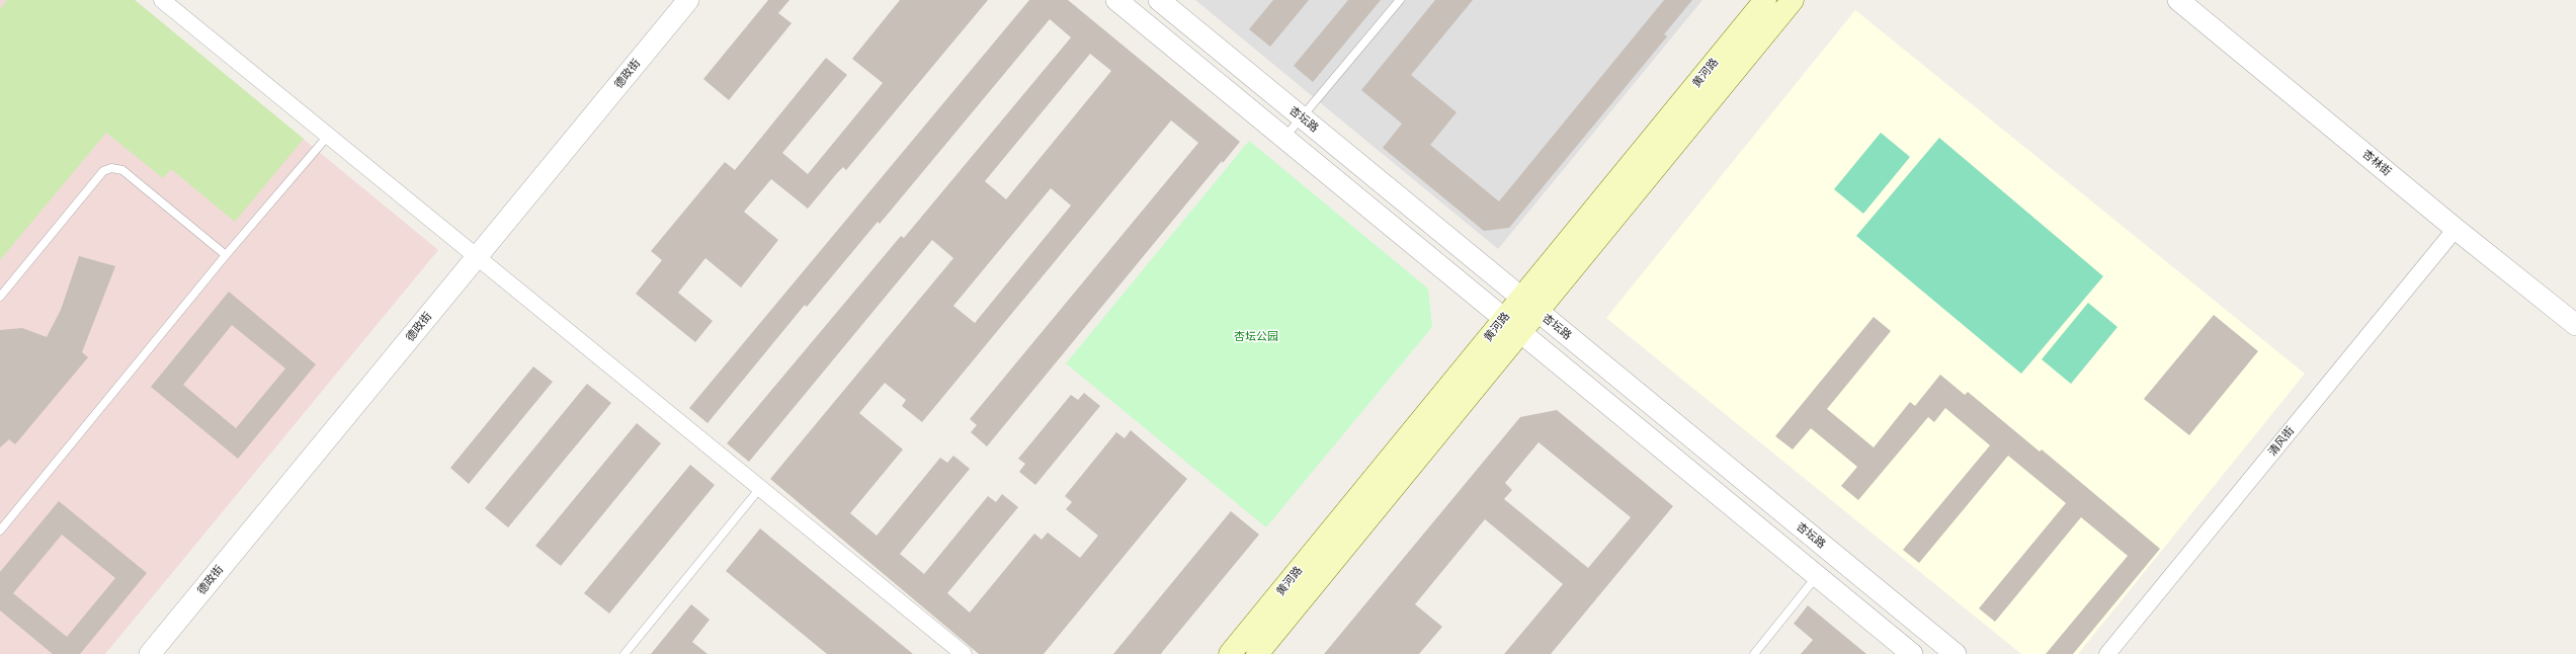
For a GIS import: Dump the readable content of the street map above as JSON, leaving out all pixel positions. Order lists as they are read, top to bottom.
{
  "streets": {
    "main road": ["黄河路"],
    "street": [
      "德政街",
      "杏坛路",
      "杏林街",
      "清风街"
    ]
  },
  "crossings": [
    ["黄河路", "杏坛路"],
    ["杏林街", "清风街"]
  ],
  "parks": ["杏坛公园"]
}
